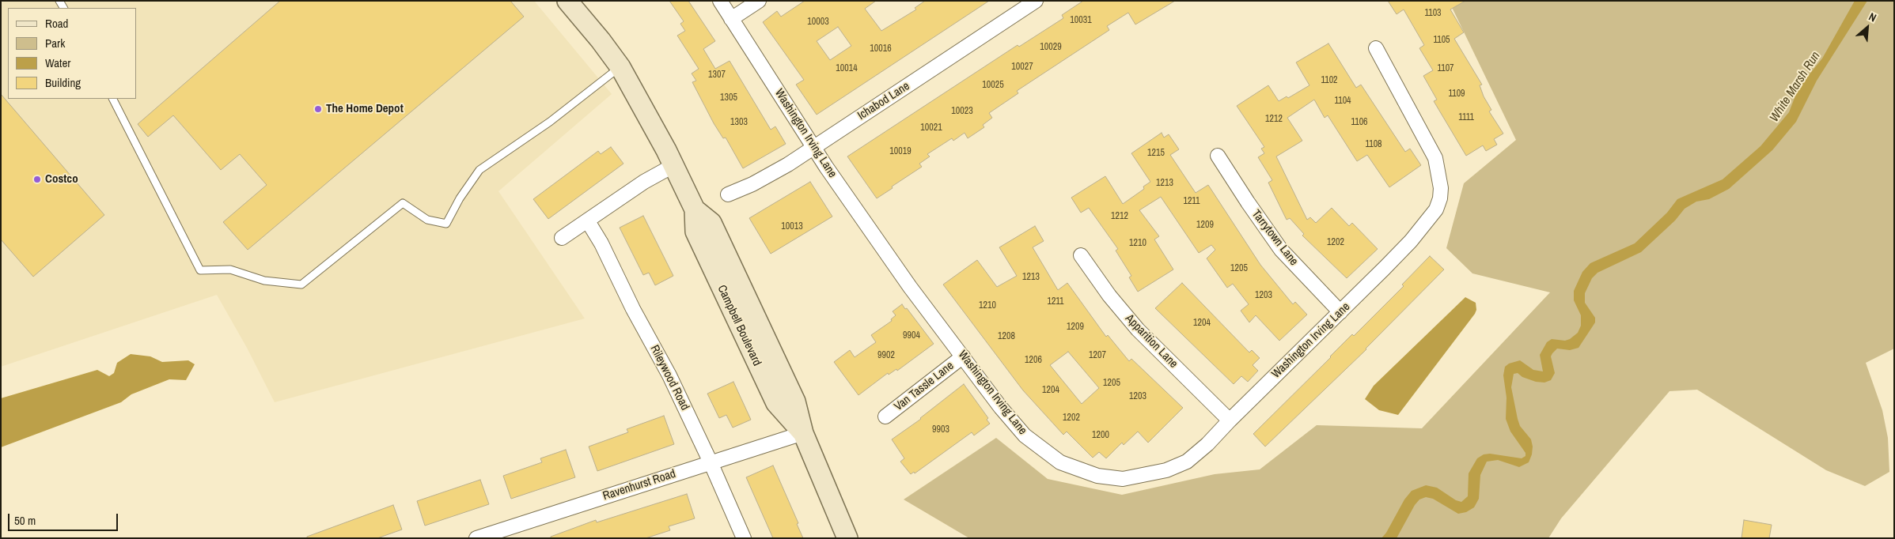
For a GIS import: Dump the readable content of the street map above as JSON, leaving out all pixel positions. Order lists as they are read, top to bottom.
{
  "streets": {
    "street": [
      "Ichabod Lane",
      "Washington Irving Lane",
      "Tarrytown Lane",
      "Campbell Boulevard",
      "Apparition Lane",
      "Rileywood Road",
      "Van Tassle Lane",
      "Ravenhurst Road"
    ]
  },
  "crossings": [
    ["Ichabod Lane", "Washington Irving Lane"],
    ["Washington Irving Lane", "Tarrytown Lane"],
    ["Washington Irving Lane", "Apparition Lane"],
    ["Washington Irving Lane", "Van Tassle Lane"],
    ["Campbell Boulevard", "Ravenhurst Road"],
    ["Rileywood Road", "Ravenhurst Road"]
  ],
  "water": ["White Marsh Run"],
  "places": ["The Home Depot", "Costco"],
  "house_numbers": [
    "1103",
    "10031",
    "10003",
    "1105",
    "10029",
    "10016",
    "10027",
    "10014",
    "1107",
    "1307",
    "1102",
    "10025",
    "1109",
    "1305",
    "1104",
    "10023",
    "1111",
    "1212",
    "1303",
    "1106",
    "10021",
    "1108",
    "10019",
    "1215",
    "1213",
    "1211",
    "1212",
    "1209",
    "10013",
    "1202",
    "1210",
    "1205",
    "1213",
    "1203",
    "1211",
    "1210",
    "1204",
    "1209",
    "9904",
    "1208",
    "9902",
    "1207",
    "1206",
    "1205",
    "1204",
    "1203",
    "1202",
    "9903",
    "1200"
  ],
  "legend": [
    "Road",
    "Park",
    "Water",
    "Building"
  ],
  "scale_bar": "50 m",
  "north": "top right"
}
